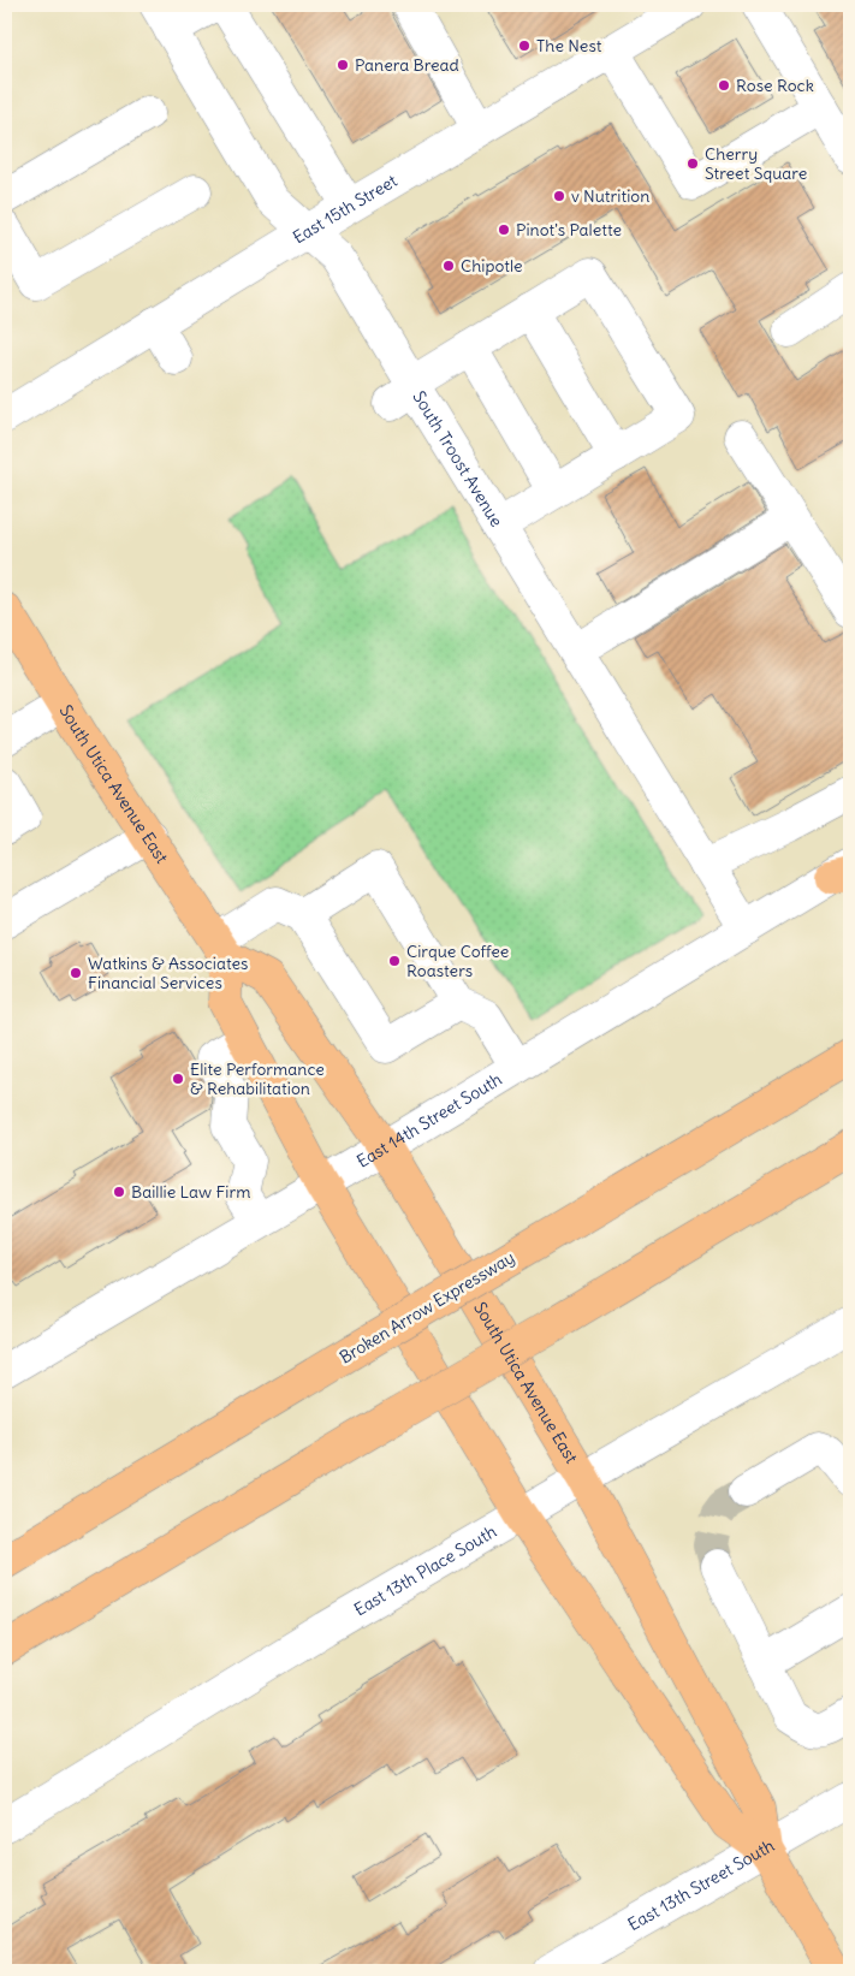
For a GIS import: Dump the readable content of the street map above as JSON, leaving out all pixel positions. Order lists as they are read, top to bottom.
{
  "streets": {
    "main road": ["South Utica Avenue East", "Broken Arrow Expressway"],
    "street": [
      "East 15th Street",
      "South Troost Avenue",
      "East 14th Street South",
      "East 13th Place South",
      "East 13th Street South"
    ]
  },
  "crossings": [
    ["East 15th Street", "South Troost Avenue"],
    ["South Troost Avenue", "East 14th Street South"],
    ["South Utica Avenue East", "East 14th Street South"],
    ["South Utica Avenue East", "East 13th Place South"],
    ["South Utica Avenue East", "East 13th Street South"]
  ],
  "places": [
    "The Nest",
    "Panera Bread",
    "Rose Rock",
    "Cherry Street Square",
    "v Nutrition",
    "Pinot's Palette",
    "Chipotle",
    "Cirque Coffee Roasters",
    "Watkins & Associates Financial Services",
    "Elite Performance & Rehabilitation",
    "Baillie Law Firm"
  ]
}
